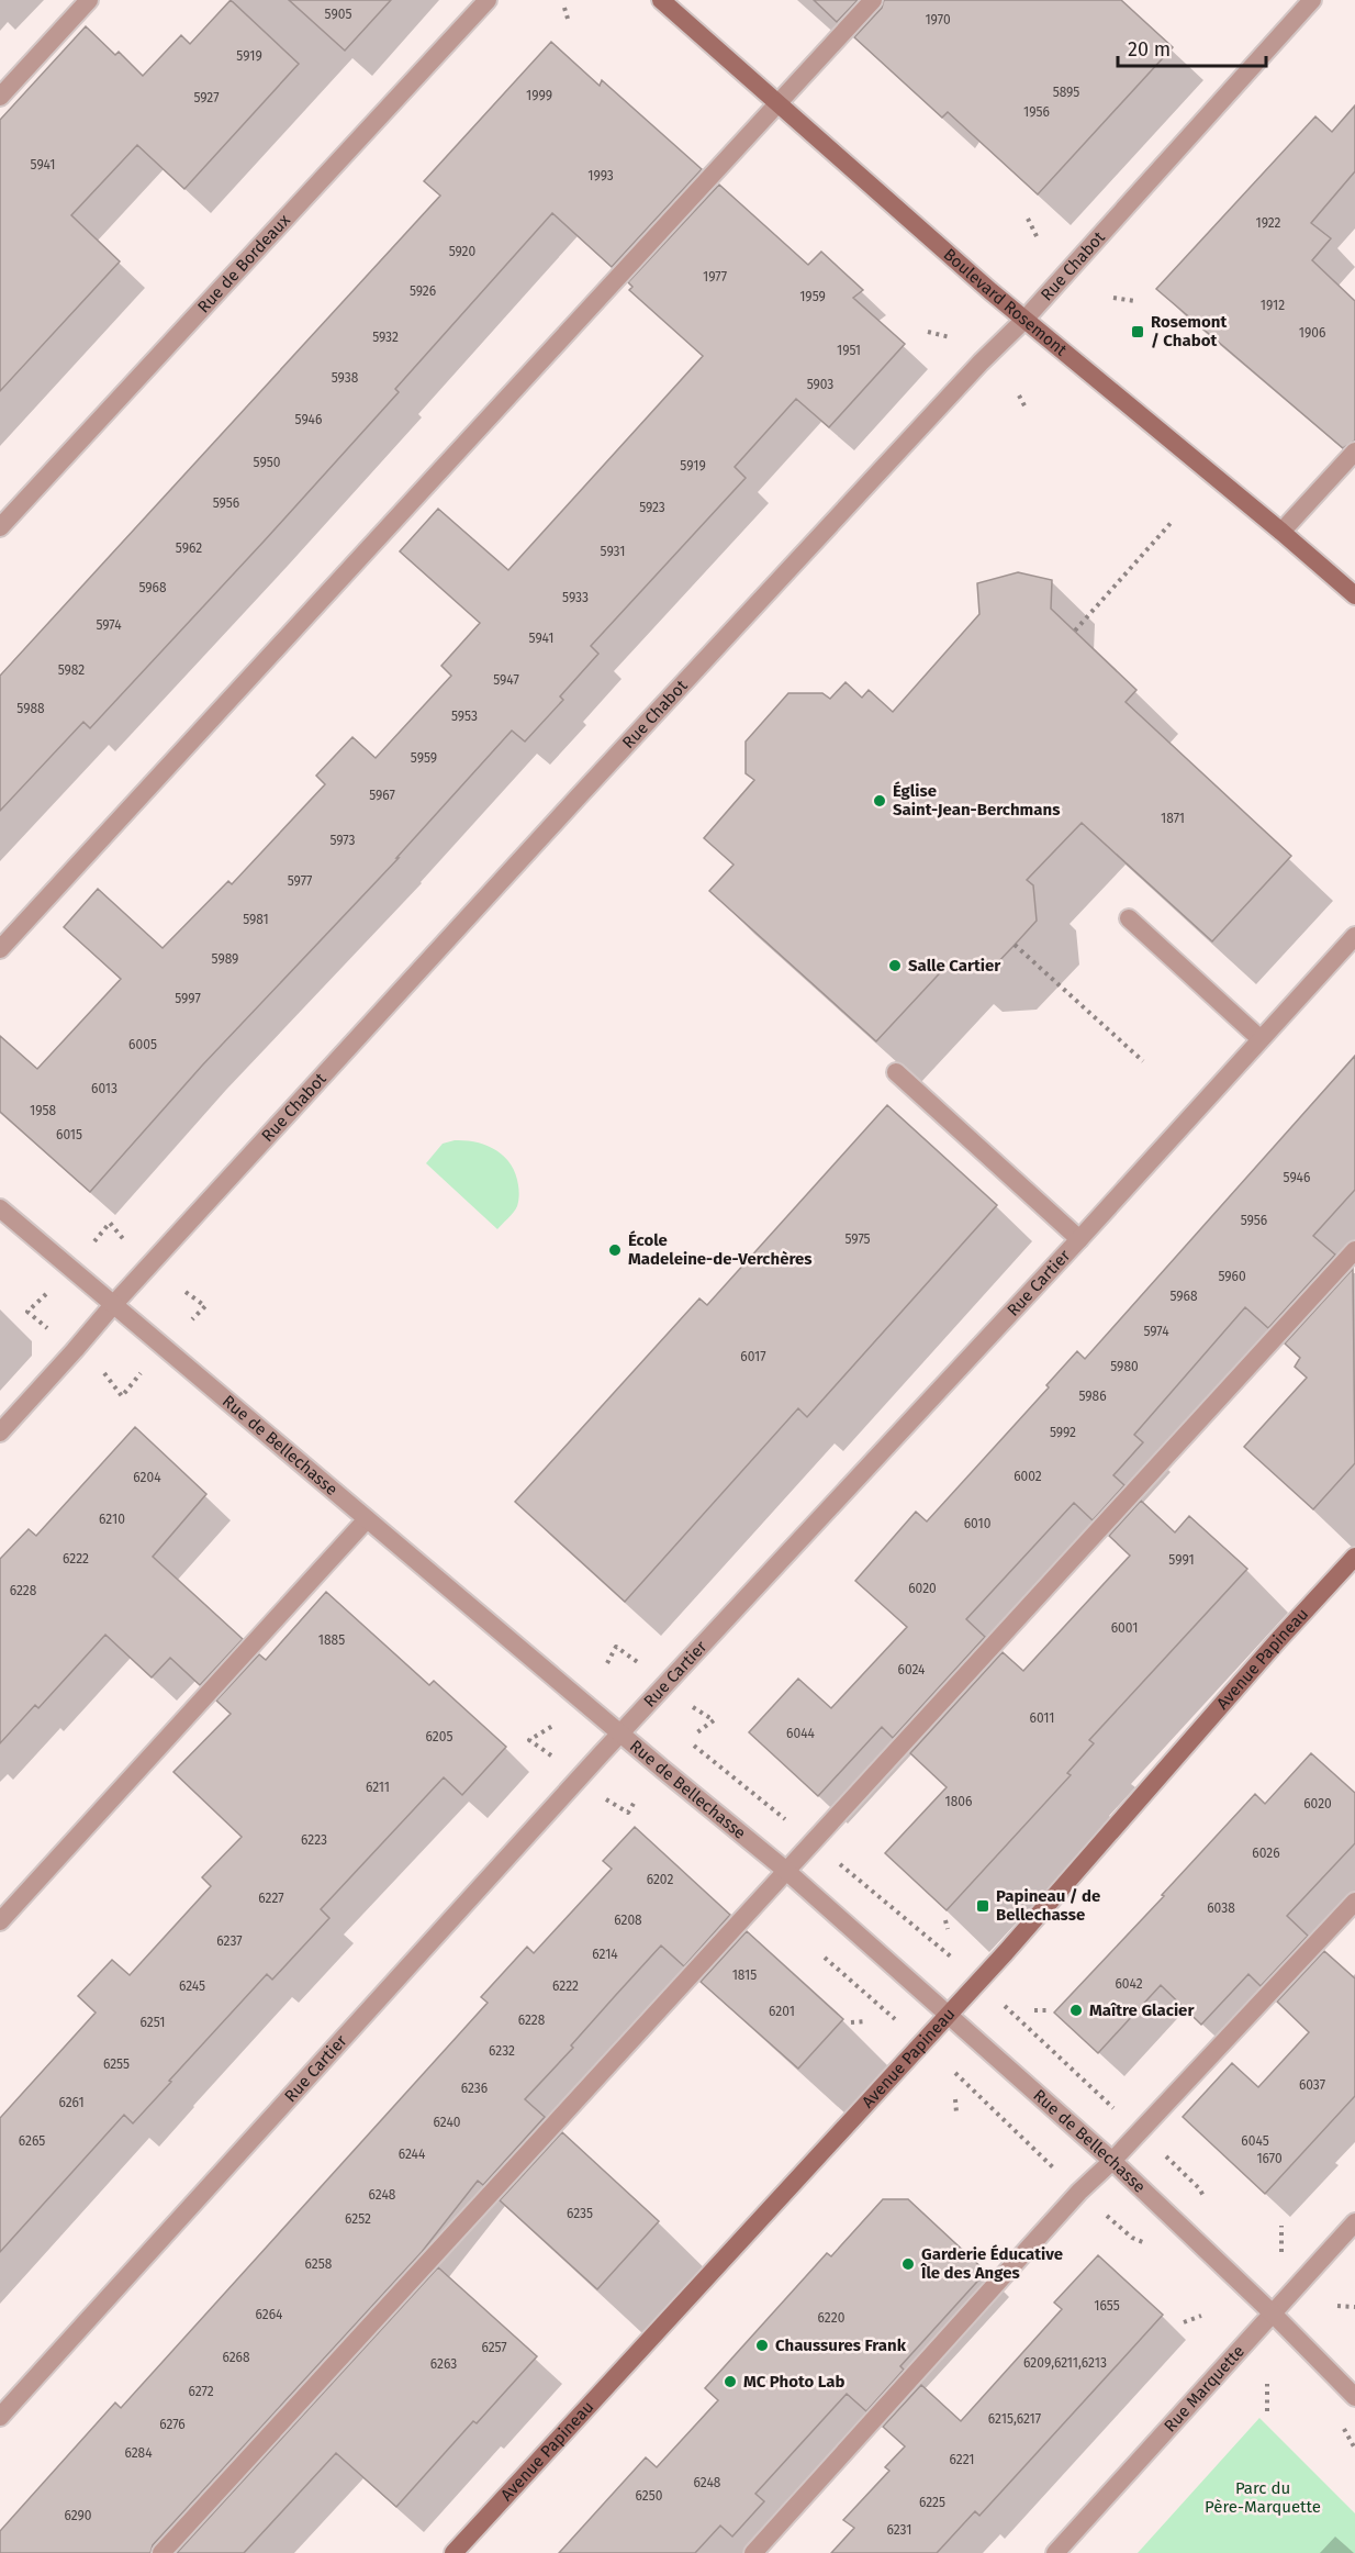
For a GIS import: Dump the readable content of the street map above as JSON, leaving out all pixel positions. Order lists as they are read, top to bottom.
{
  "streets": {
    "main road": ["Boulevard Rosemont", "Avenue Papineau"],
    "street": [
      "Rue de Bordeaux",
      "Rue Chabot",
      "Rue Cartier",
      "Rue de Bellechasse",
      "Rue Marquette"
    ]
  },
  "crossings": [
    ["Rue Chabot", "Boulevard Rosemont"],
    ["Rue Chabot", "Rue de Bellechasse"],
    ["Rue Cartier", "Rue de Bellechasse"],
    ["Rue de Bellechasse", "Avenue Papineau"],
    ["Rue de Bellechasse", "Rue Marquette"]
  ],
  "parks": ["Parc du Père-Marquette"],
  "places": {
    "transit": ["Rosemont / Chabot", "Papineau / de Bellechasse"],
    "other": [
      "Église Saint-Jean-Berchmans",
      "Salle Cartier",
      "École Madeleine-de-Verchères",
      "Maître Glacier",
      "Garderie Éducative Île des Anges",
      "Chaussures Frank",
      "MC Photo Lab"
    ]
  },
  "house_numbers": [
    "5905",
    "1970",
    "5919",
    "5895",
    "1999",
    "5927",
    "1956",
    "5941",
    "1993",
    "1922",
    "5920",
    "1977",
    "5926",
    "1959",
    "1912",
    "1906",
    "5932",
    "1951",
    "5938",
    "5903",
    "5946",
    "5950",
    "5919",
    "5956",
    "5923",
    "5962",
    "5931",
    "5968",
    "5933",
    "5974",
    "5941",
    "5982",
    "5947",
    "5988",
    "5953",
    "5959",
    "5967",
    "1871",
    "5973",
    "5977",
    "5981",
    "5989",
    "5997",
    "6005",
    "6013",
    "1958",
    "6015",
    "5946",
    "5956",
    "5975",
    "5960",
    "5968",
    "5974",
    "6017",
    "5980",
    "5986",
    "5992",
    "6002",
    "6204",
    "6210",
    "6010",
    "6222",
    "5991",
    "6020",
    "6228",
    "6001",
    "1885",
    "6024",
    "6011",
    "6044",
    "6205",
    "6211",
    "1806",
    "6020",
    "6223",
    "6026",
    "6202",
    "6227",
    "6038",
    "6208",
    "6237",
    "6214",
    "1815",
    "6042",
    "6245",
    "6222",
    "6201",
    "6228",
    "6251",
    "6232",
    "6255",
    "6037",
    "6236",
    "6261",
    "6240",
    "6265",
    "6045",
    "6244",
    "1670",
    "6248",
    "6235",
    "6252",
    "6258",
    "1655",
    "6264",
    "6220",
    "6257",
    "6268",
    "6209,6211,6213",
    "6263",
    "6272",
    "6215,6217",
    "6276",
    "6284",
    "6221",
    "6248",
    "6250",
    "6225",
    "6290",
    "6231"
  ],
  "scale_bar": "20 m"
}
